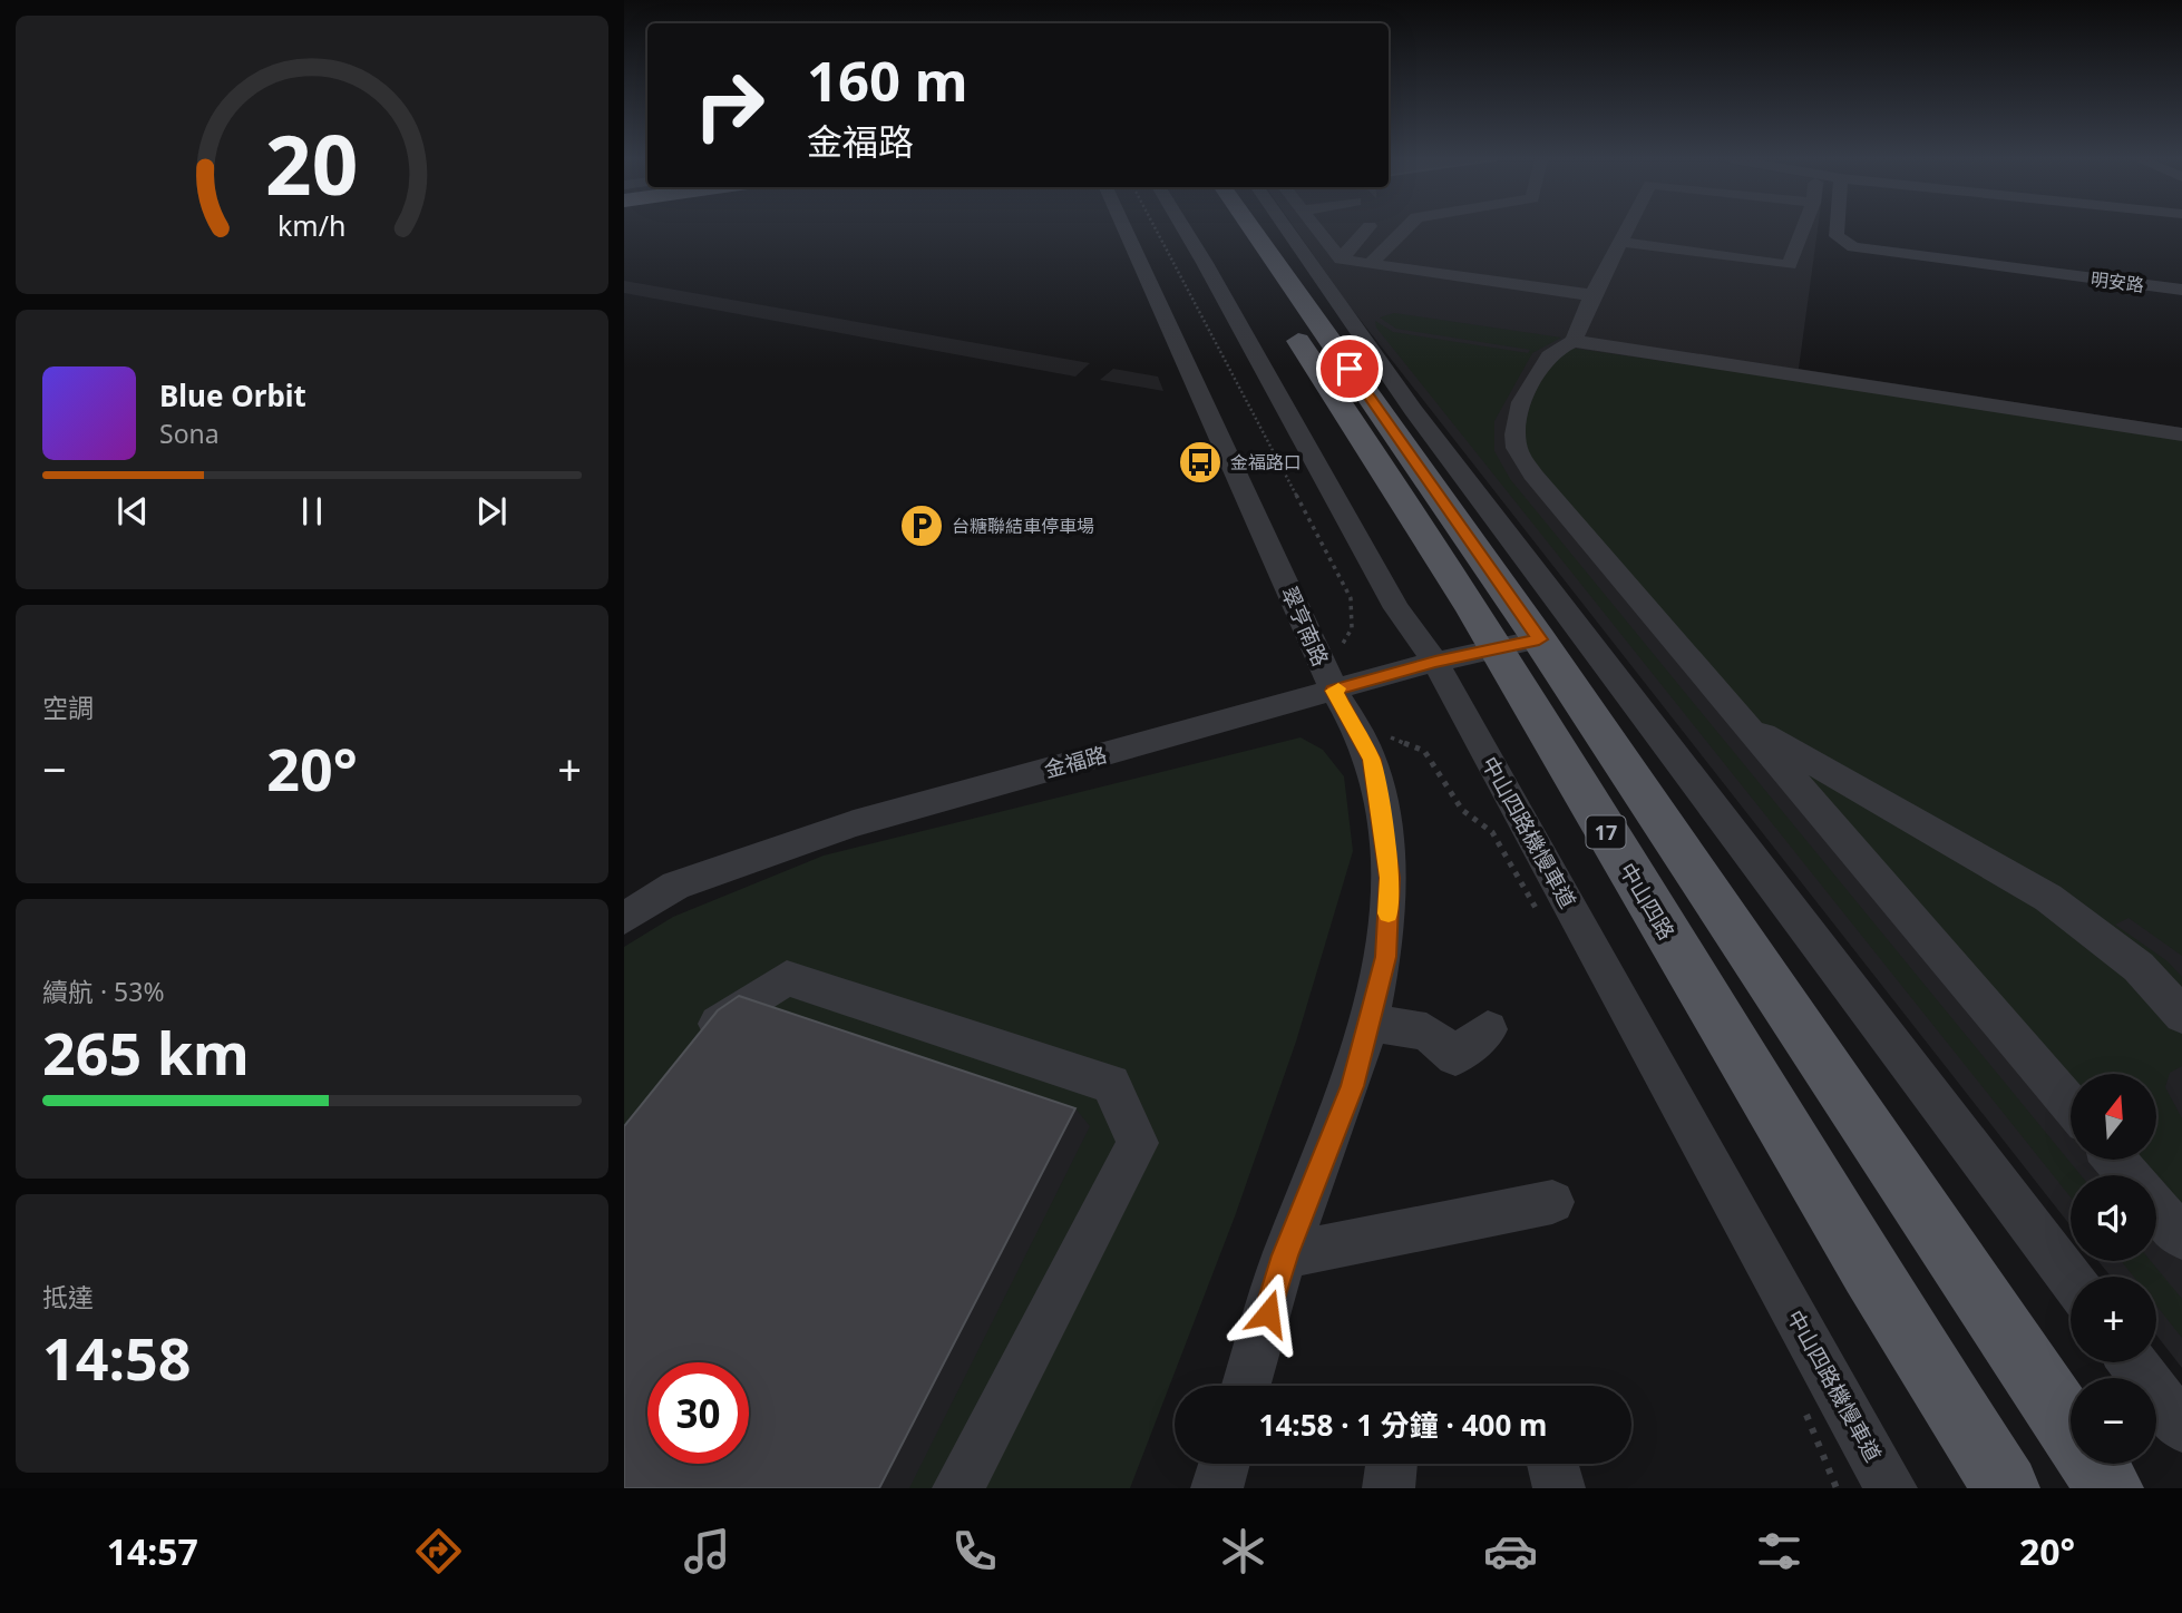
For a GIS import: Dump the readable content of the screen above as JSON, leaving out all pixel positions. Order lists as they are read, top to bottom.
{
  "streets": {
    "main road": ["17", "中山四路"],
    "street": [
      "明安路",
      "翠亨南路",
      "金福路",
      "中山四路機慢車道"
    ]
  },
  "crossings": [
    ["翠亨南路", "金福路"],
    ["金福路", "中山四路機慢車道"],
    ["金福路", "17"],
    ["金福路", "中山四路"]
  ],
  "places": {
    "bus stop": ["金福路口"],
    "parking": ["台糖聯結車停車場"]
  },
  "north": "top",
  "page": {
    "turn": ["160 m", "金福路"],
    "song": ["Blue Orbit", "Sona"],
    "tile": [
      "空調",
      ["續航 · 53%", "265 km"],
      ["抵達", "14:58"]
    ],
    "heat": ["−", "20°", "+"],
    "map_buttons": ["+", "−"],
    "limit": "30",
    "trip": "14:58 · 1 分鐘 · 400 m",
    "tabs": ["14:57", "20°"],
    "gauge": ["20", "km/h"]
  }
}
